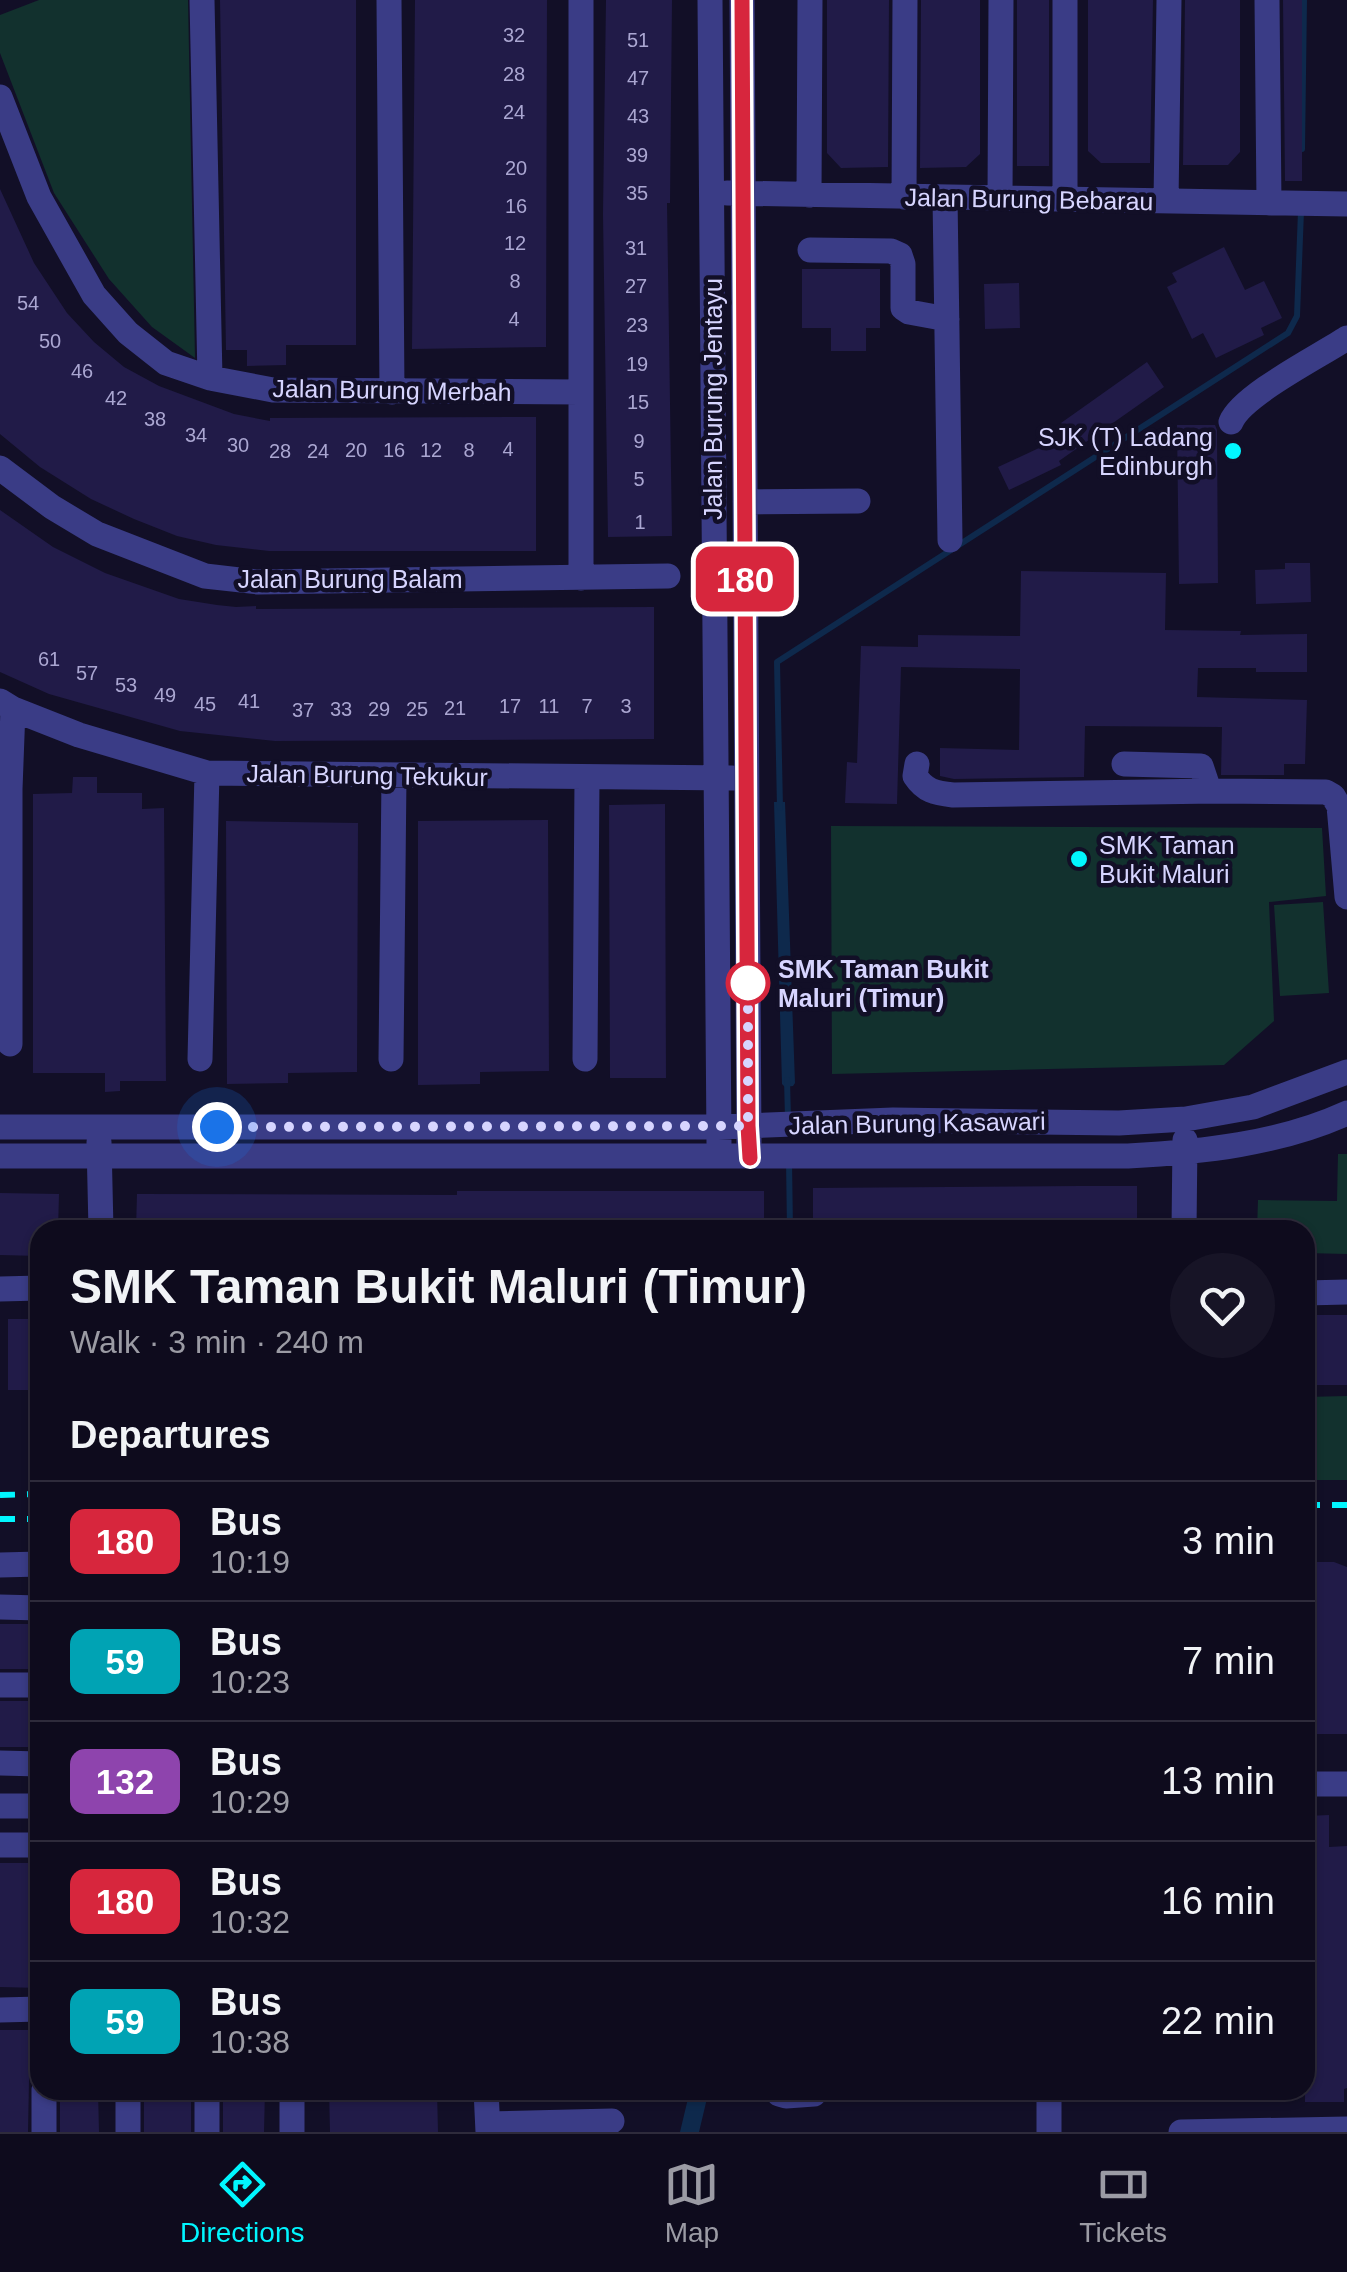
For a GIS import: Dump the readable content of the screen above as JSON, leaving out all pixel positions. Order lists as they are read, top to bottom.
{
  "streets": {
    "street": [
      "Jalan Burung Bebarau",
      "Jalan Burung Merbah",
      "Jalan Burung Jentayu",
      "Jalan Burung Balam",
      "Jalan Burung Tekukur",
      "Jalan Burung Kasawari"
    ]
  },
  "crossings": [
    ["Jalan Burung Bebarau", "Jalan Burung Jentayu"],
    ["Jalan Burung Jentayu", "Jalan Burung Tekukur"],
    ["Jalan Burung Jentayu", "Jalan Burung Kasawari"]
  ],
  "places": ["SJK (T) Ladang Edinburgh", "SMK Taman Bukit Maluri", "SMK Taman Bukit Maluri (Timur)"],
  "lines": ["bus line 180"],
  "house_numbers": [
    "32",
    "51",
    "28",
    "47",
    "24",
    "43",
    "39",
    "20",
    "35",
    "16",
    "12",
    "31",
    "8",
    "27",
    "54",
    "4",
    "23",
    "50",
    "19",
    "46",
    "42",
    "15",
    "38",
    "34",
    "9",
    "30",
    "4",
    "20",
    "16",
    "12",
    "8",
    "28",
    "24",
    "5",
    "1",
    "61",
    "57",
    "53",
    "49",
    "41",
    "45",
    "17",
    "11",
    "7",
    "3",
    "21",
    "33",
    "29",
    "25",
    "37"
  ],
  "page": {
    "on_map": "180",
    "heading": [
      ["SMK Taman Bukit Maluri (Timur)", "Walk · 3 min · 240 m"],
      "Departures"
    ],
    "list": [
      {
        "mark": "180",
        "name": "Bus",
        "note": "10:19",
        "value": "3 min"
      },
      {
        "mark": "59",
        "name": "Bus",
        "note": "10:23",
        "value": "7 min"
      },
      {
        "mark": "132",
        "name": "Bus",
        "note": "10:29",
        "value": "13 min"
      },
      {
        "mark": "180",
        "name": "Bus",
        "note": "10:32",
        "value": "16 min"
      },
      {
        "mark": "59",
        "name": "Bus",
        "note": "10:38",
        "value": "22 min"
      }
    ],
    "tabs": ["Directions", "Map", "Tickets"]
  }
}
